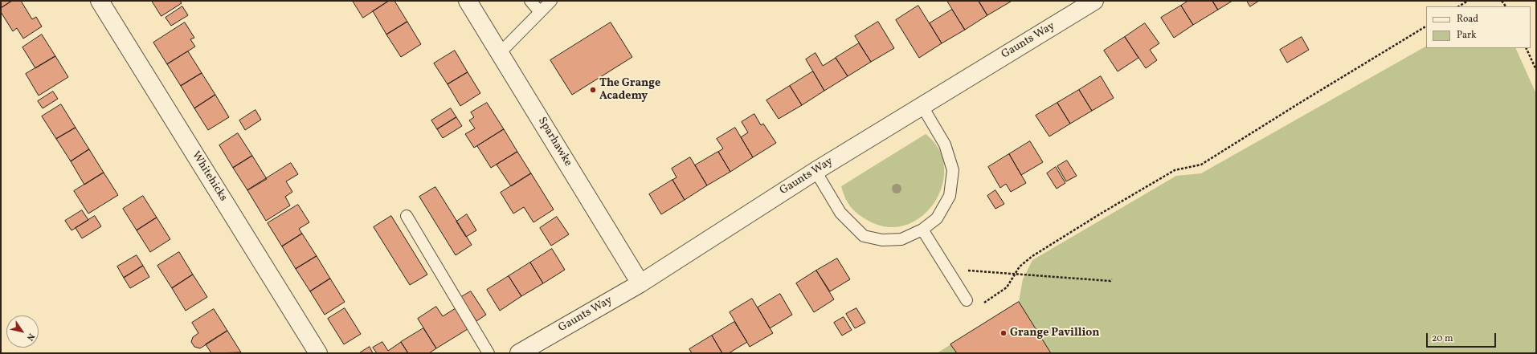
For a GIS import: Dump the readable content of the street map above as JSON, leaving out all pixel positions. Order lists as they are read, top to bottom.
{
  "streets": {
    "street": ["Gaunts Way", "Sparhawke", "Whitehicks"]
  },
  "crossings": [
    ["Gaunts Way", "Sparhawke"]
  ],
  "places": ["The Grange Academy", "Grange Pavillion"],
  "legend": ["Road", "Park"],
  "scale_bar": "20 m",
  "north": "bottom right"
}
